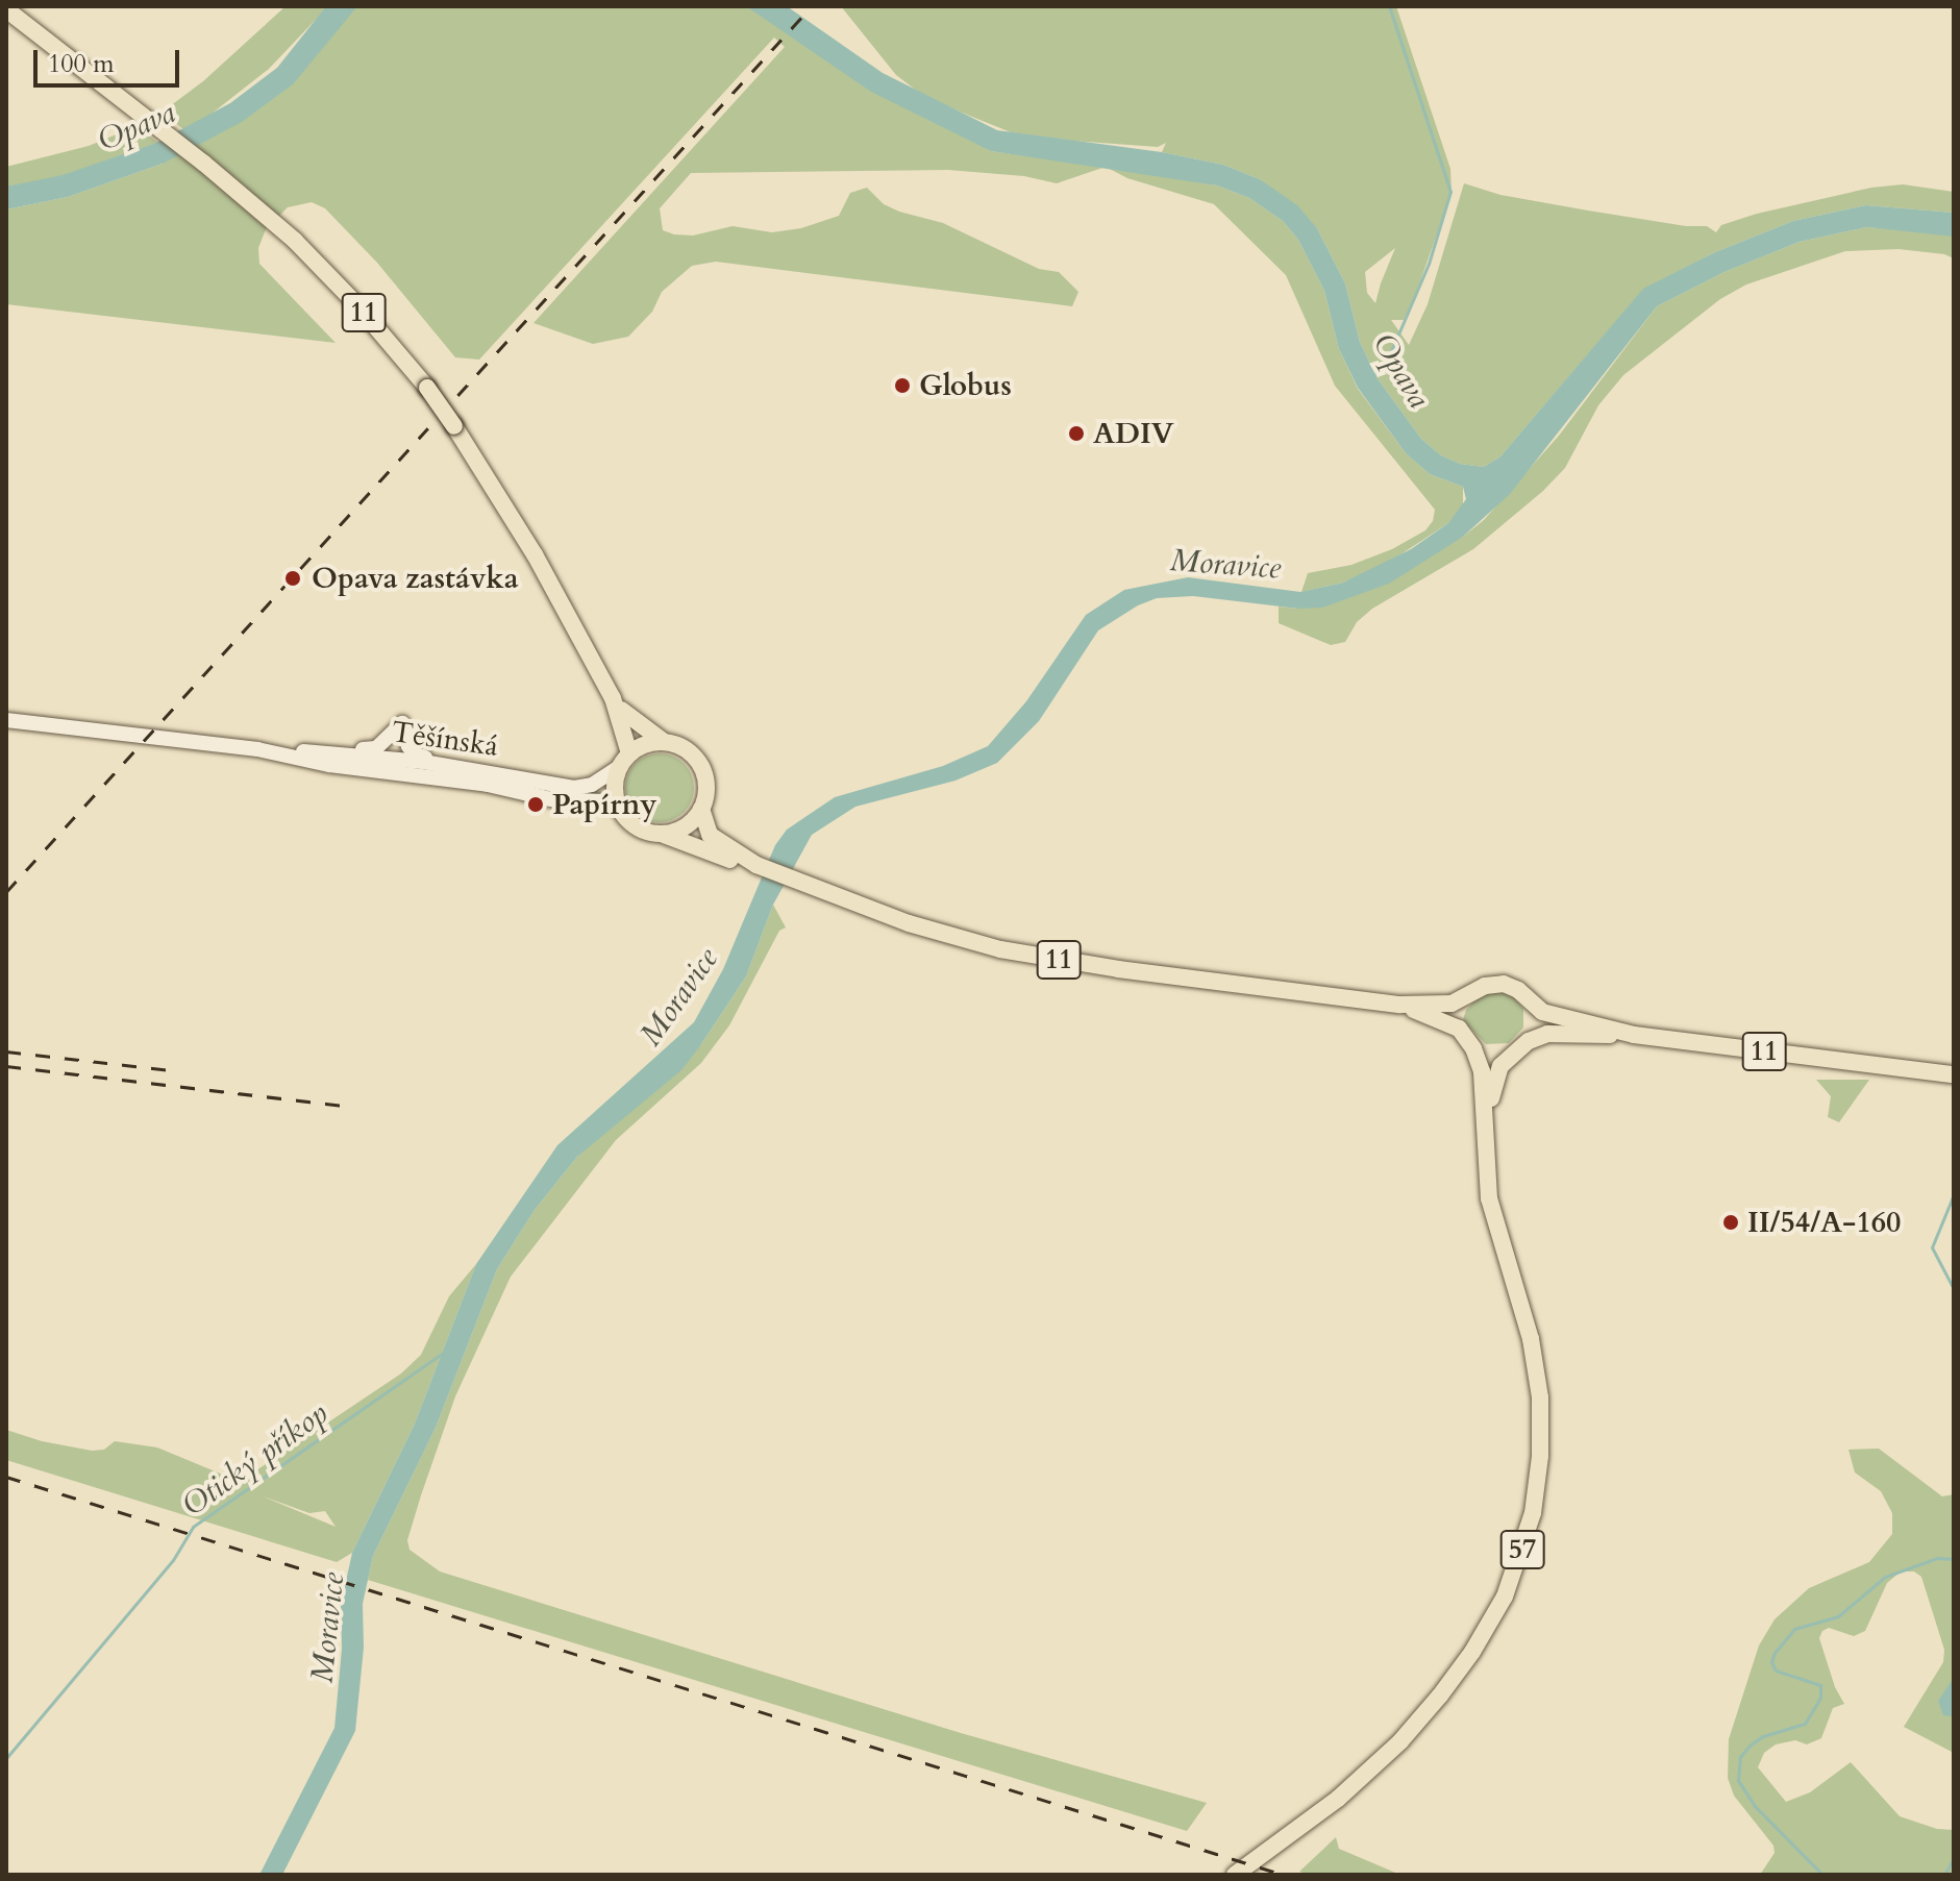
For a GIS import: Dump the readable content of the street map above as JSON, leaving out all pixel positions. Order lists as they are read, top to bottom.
{
  "streets": {
    "main road": ["11", "Těšínská", "57"]
  },
  "crossings": [
    ["11", "Těšínská"],
    ["11", "57"]
  ],
  "water": ["Opava", "Moravice", "Otický příkop"],
  "places": [
    "Globus",
    "ADIV",
    "Opava zastávka",
    "Papírny",
    "II/54/A-160"
  ],
  "scale_bar": "100 m"
}
